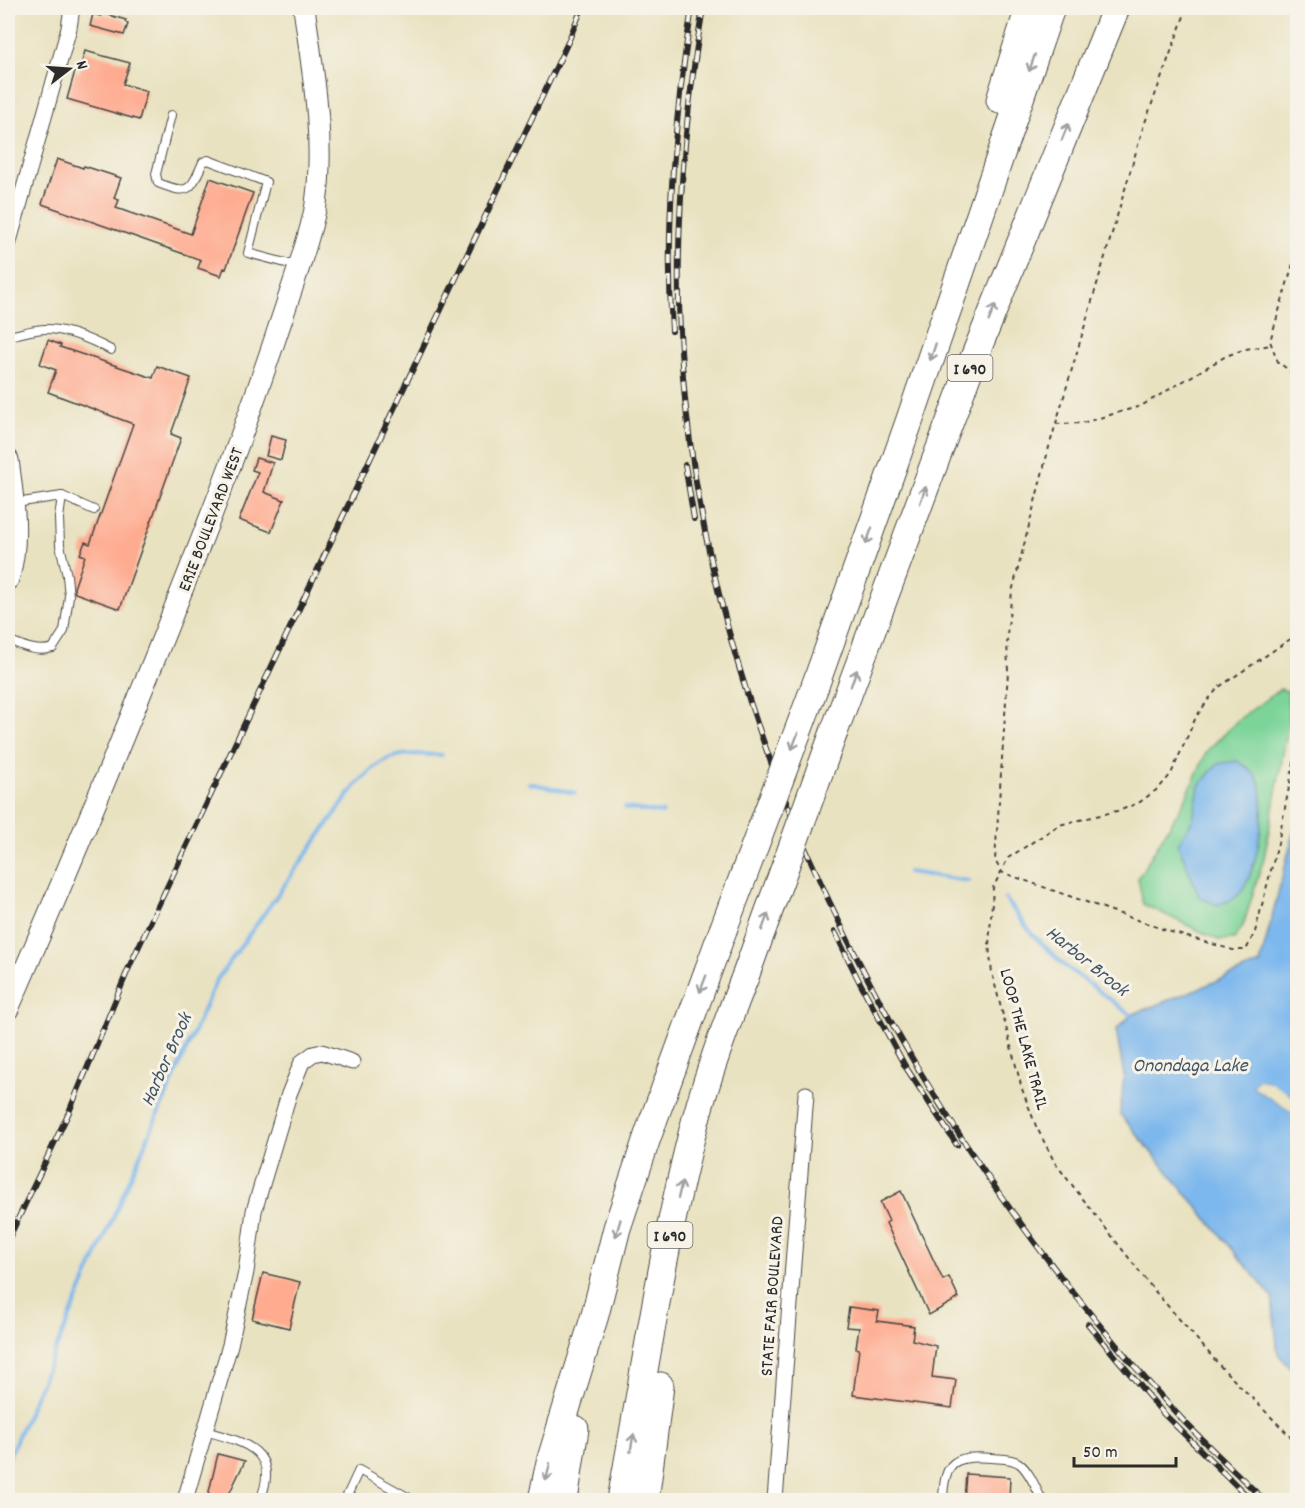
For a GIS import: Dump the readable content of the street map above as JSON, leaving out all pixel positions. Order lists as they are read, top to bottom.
{
  "streets": {
    "highway": ["I 690"],
    "main road": ["ERIE BOULEVARD WEST"],
    "street": ["STATE FAIR BOULEVARD"],
    "path": ["LOOP THE LAKE TRAIL"]
  },
  "water": ["Harbor Brook", "Onondaga Lake"],
  "scale_bar": "50 m",
  "north": "right"
}
